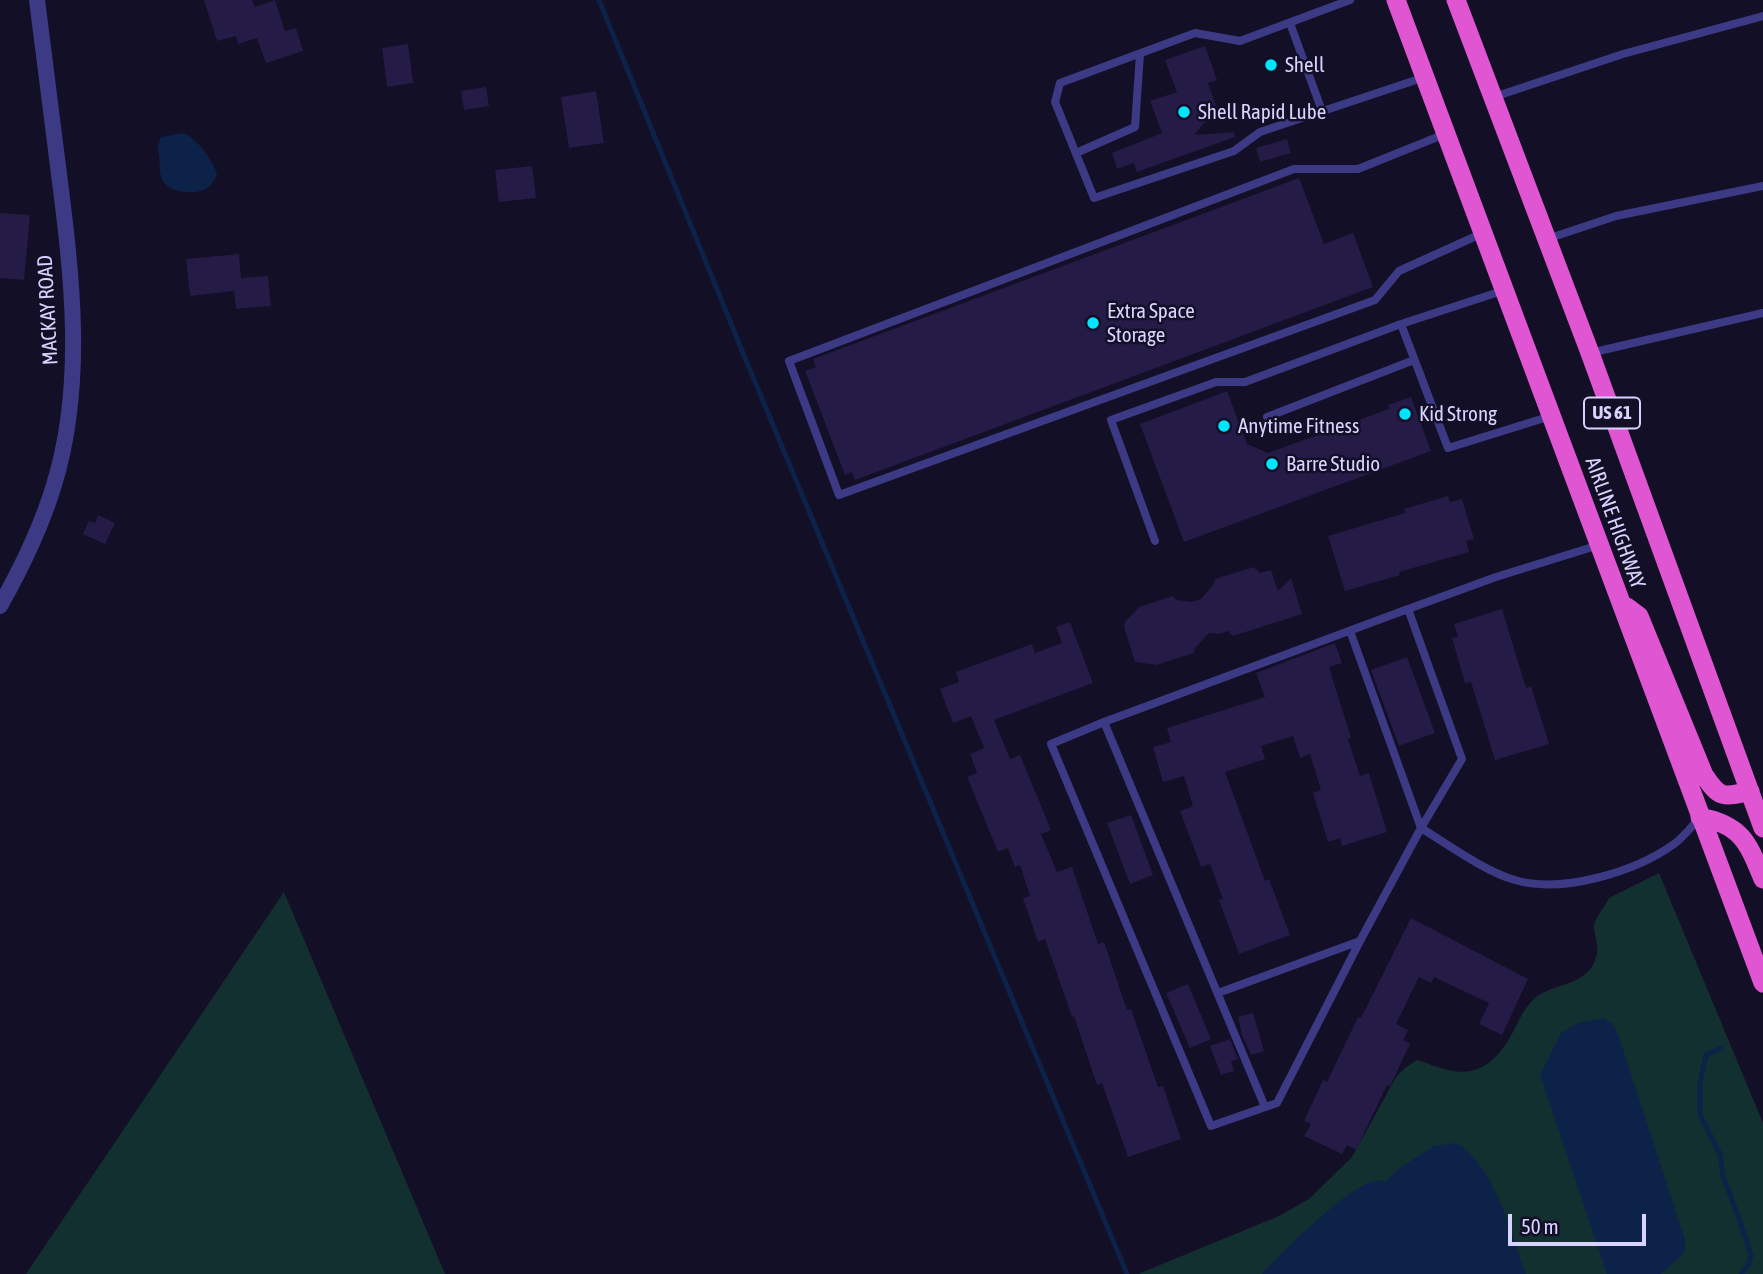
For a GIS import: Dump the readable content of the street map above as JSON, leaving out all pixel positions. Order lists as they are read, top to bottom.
{
  "streets": {
    "highway": ["US 61", "AIRLINE HIGHWAY"],
    "street": ["MACKAY ROAD"]
  },
  "places": [
    "Shell",
    "Shell Rapid Lube",
    "Extra Space Storage",
    "Kid Strong",
    "Anytime Fitness",
    "Barre Studio"
  ],
  "scale_bar": "50 m"
}
